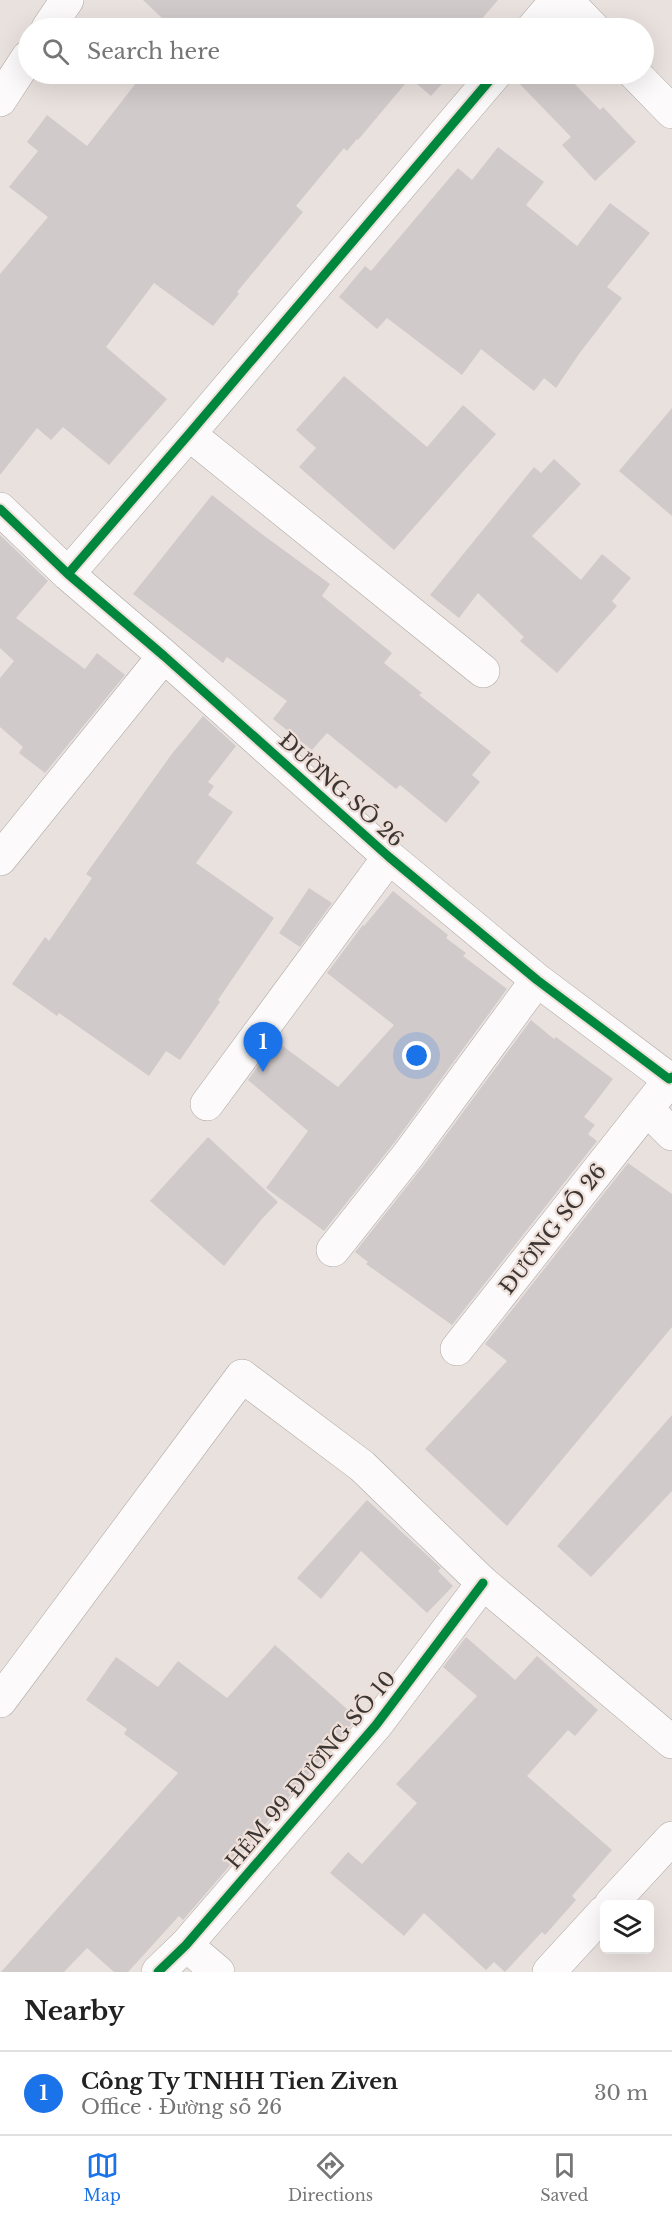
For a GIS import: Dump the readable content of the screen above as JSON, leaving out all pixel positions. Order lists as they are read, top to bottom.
{
  "streets": {
    "street": ["ĐƯỜNG SỐ 26", "HẺM 99 ĐƯỜNG SỐ 10"]
  },
  "page": {
    "search": "Search here",
    "pins": "1",
    "heading": "Nearby",
    "list": [
      {
        "mark": "1",
        "name": "Công Ty TNHH Tien Ziven",
        "note": "Office · Đường số 26",
        "value": "30 m"
      }
    ],
    "nav": ["Map", "Directions", "Saved"]
  }
}
